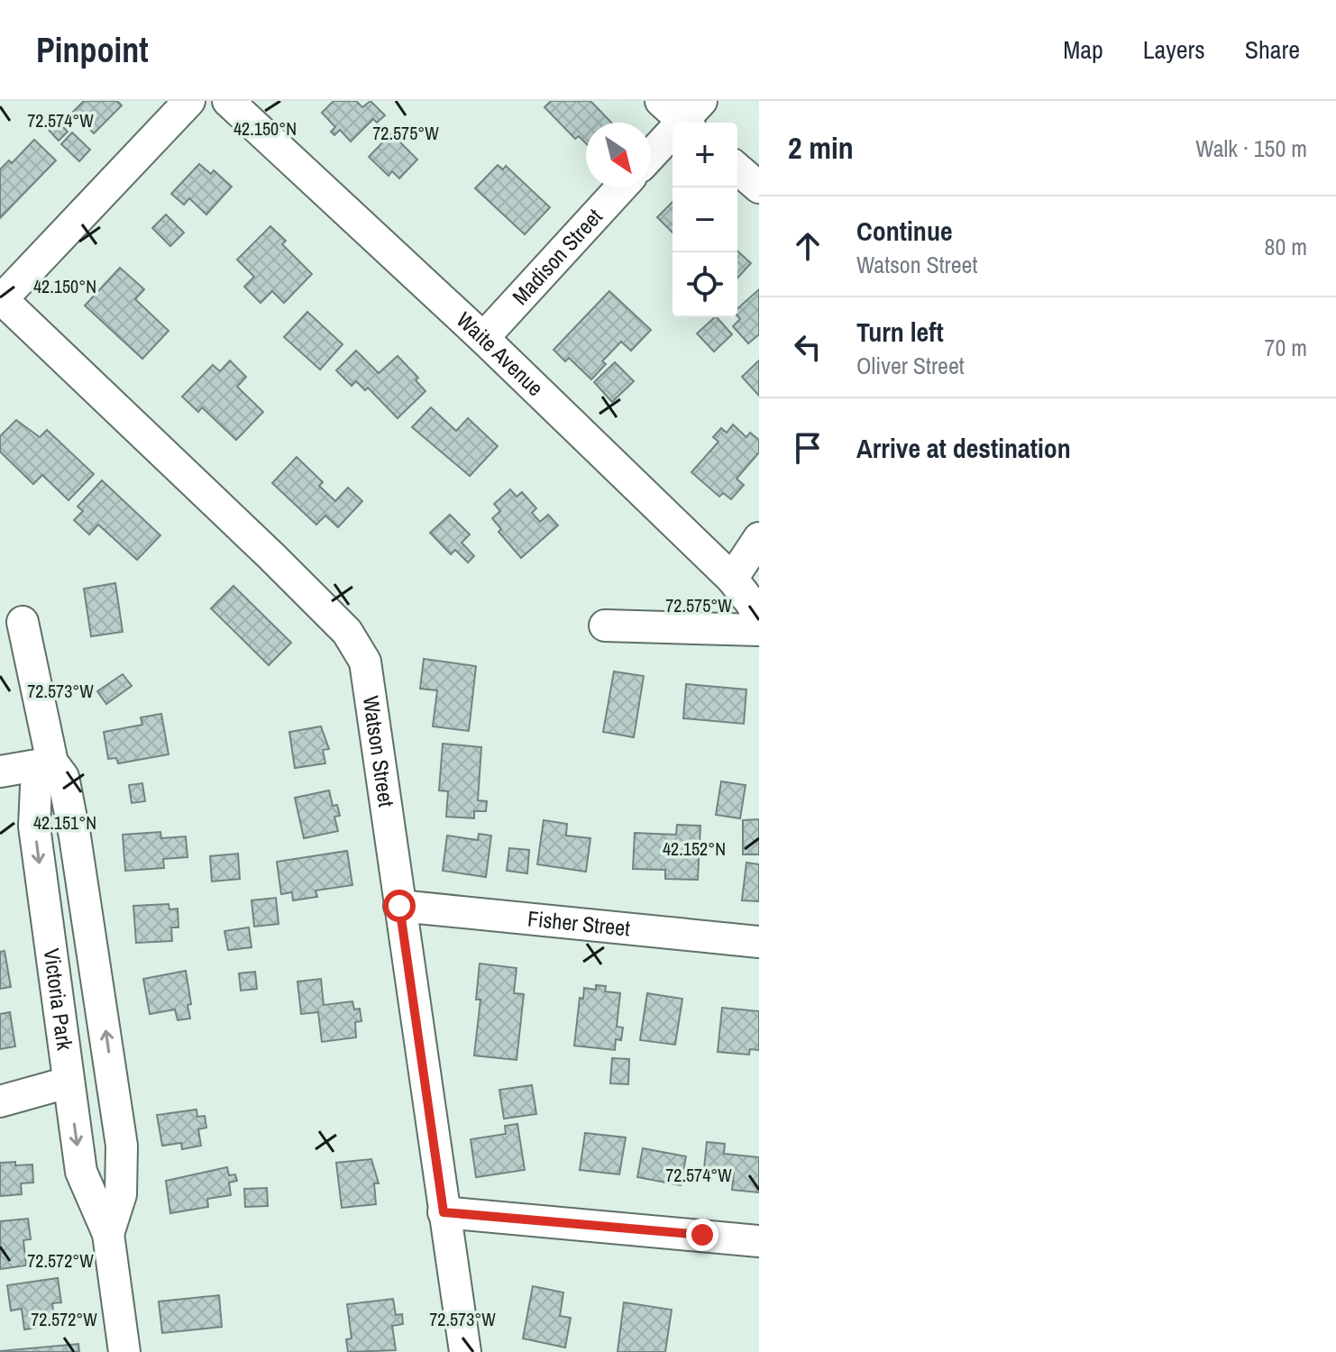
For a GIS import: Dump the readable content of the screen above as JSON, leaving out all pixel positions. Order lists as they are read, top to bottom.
{
  "streets": {
    "street": [
      "Madison Street",
      "Waite Avenue",
      "Watson Street",
      "Fisher Street",
      "Victoria Park"
    ]
  },
  "crossings": [
    ["Madison Street", "Waite Avenue"],
    ["Watson Street", "Fisher Street"]
  ],
  "north": "bottom right",
  "page": {
    "header": "Pinpoint",
    "nav": ["Map", "Layers", "Share"],
    "heading": ["2 min", "Walk · 150 m"],
    "map_buttons": ["+", "−"],
    "list": [
      ["Continue", "Watson Street", "80 m"],
      ["Turn left", "Oliver Street", "70 m"],
      "Arrive at destination"
    ]
  },
  "coordinates": [
    "72.574°W",
    "42.150°N",
    "72.575°W",
    "72.573°W",
    "42.151°N",
    "42.152°N",
    "72.572°W"
  ]
}
